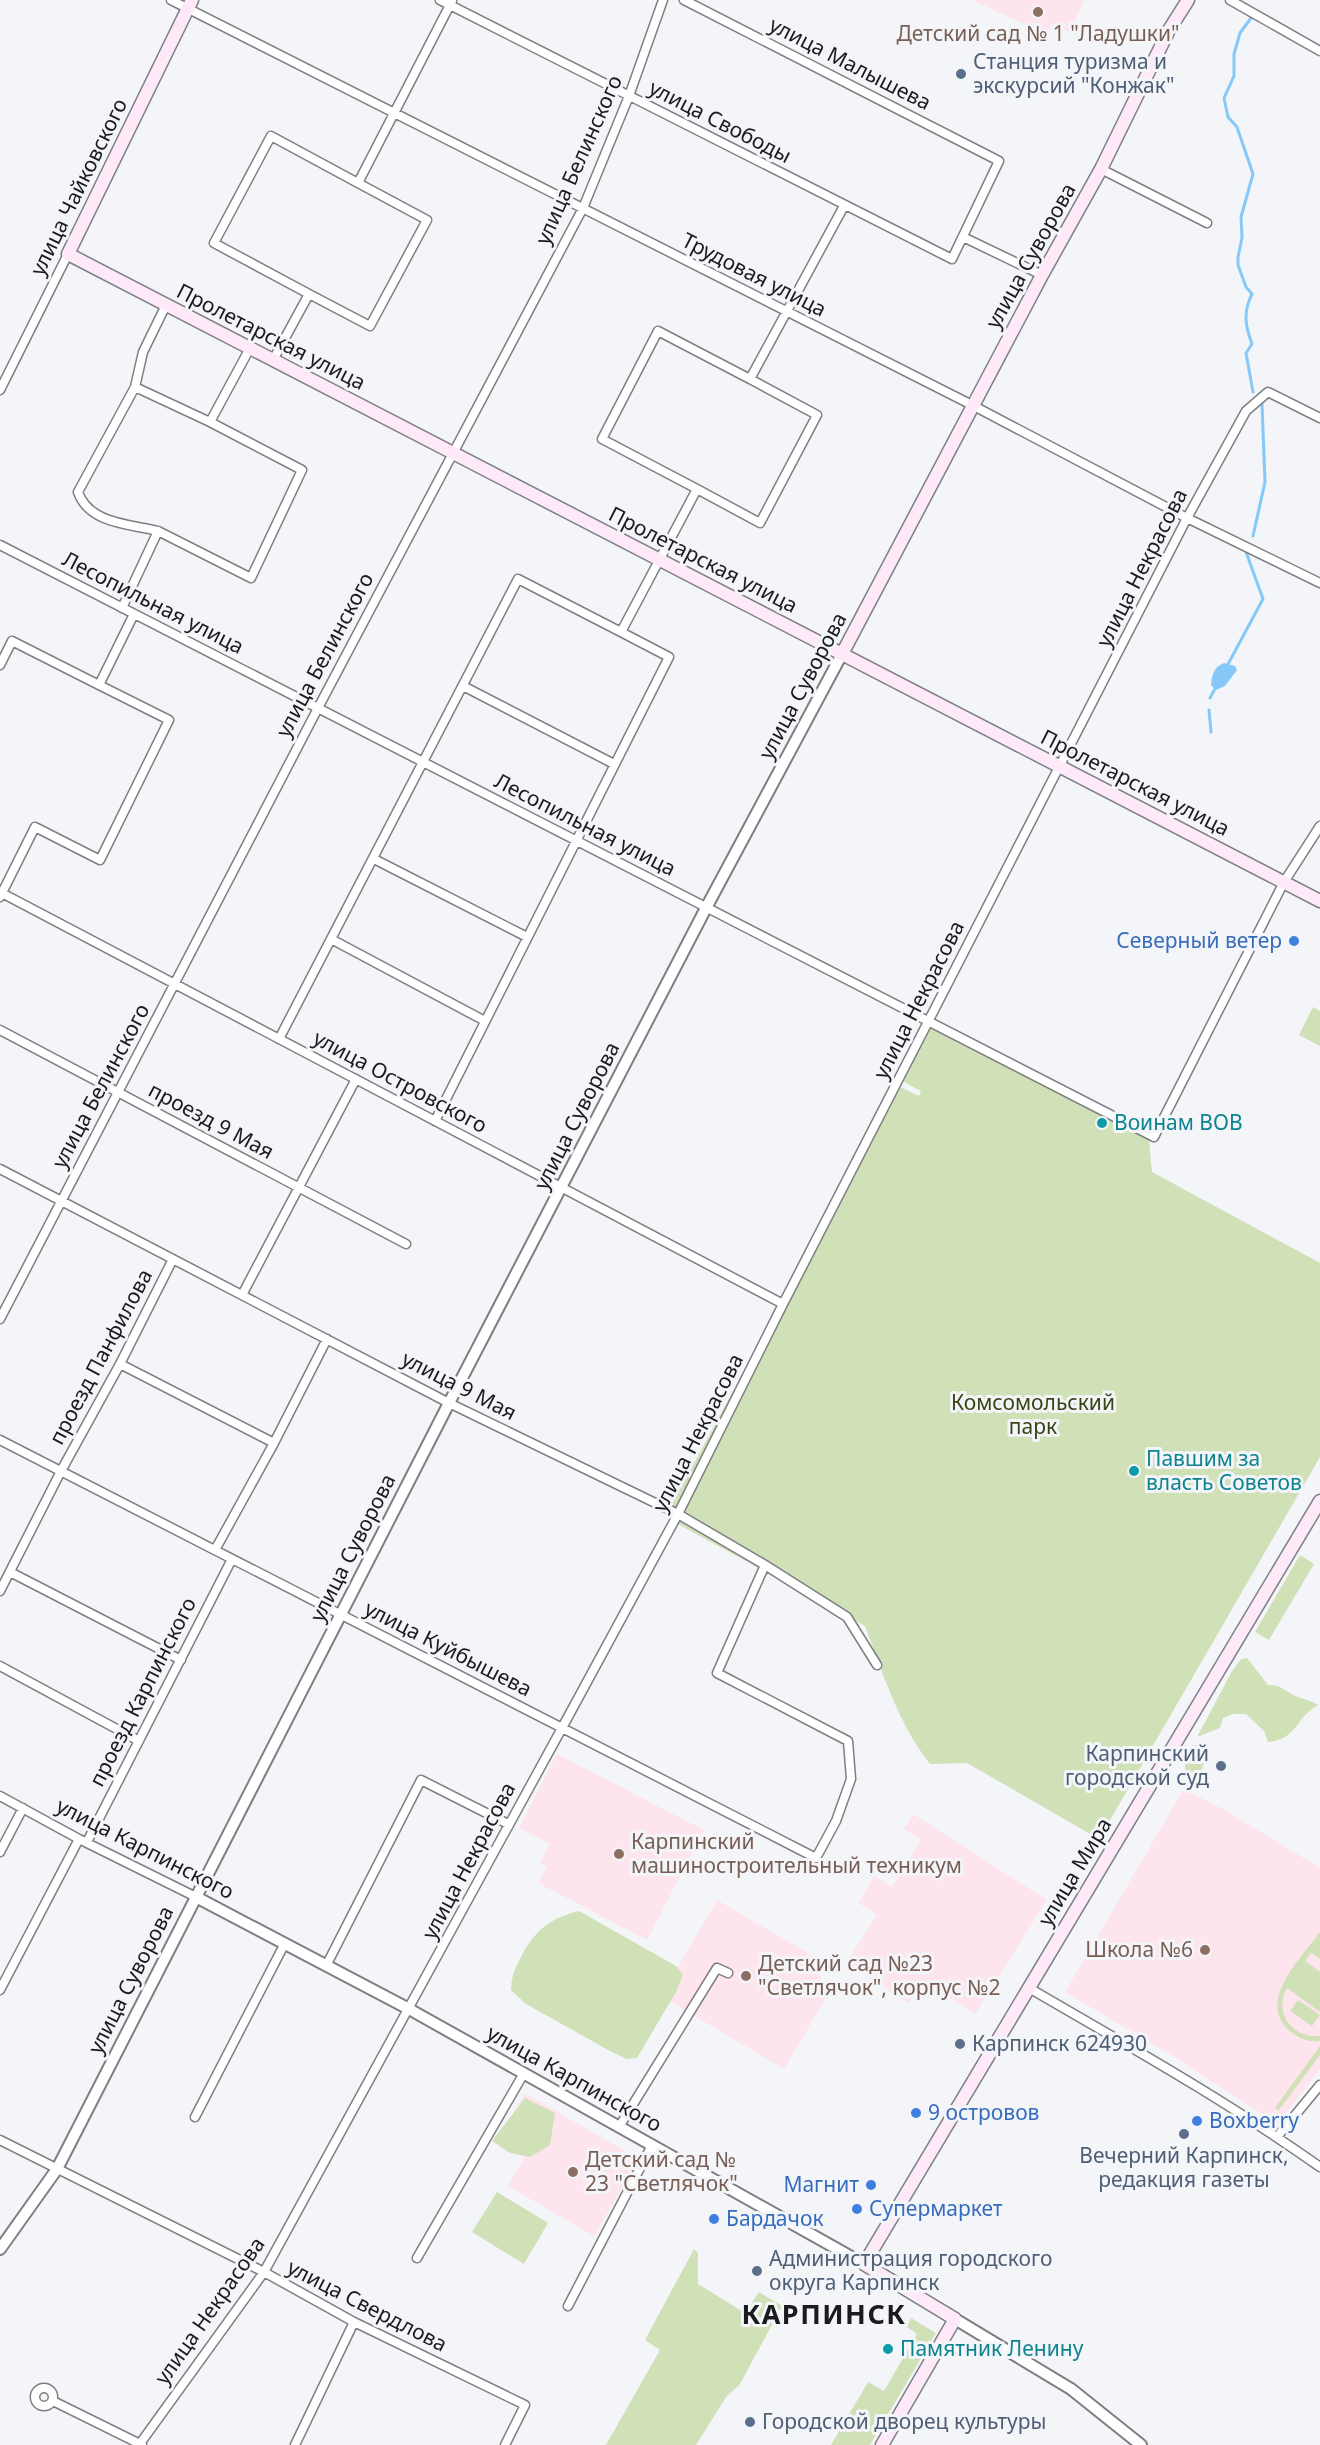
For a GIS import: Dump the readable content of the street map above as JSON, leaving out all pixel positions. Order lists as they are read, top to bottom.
{
  "streets": {
    "main road": [
      "улица Чайковского",
      "улица Суворова",
      "Пролетарская улица",
      "улица Карпинского",
      "улица Мира"
    ],
    "street": [
      "улица Малышева",
      "улица Свободы",
      "улица Белинского",
      "Трудовая улица",
      "улица Некрасова",
      "Лесопильная улица",
      "улица Островского",
      "проезд 9 Мая",
      "проезд Панфилова",
      "улица 9 Мая",
      "улица Куйбышева",
      "проезд Карпинского",
      "улица Свердлова"
    ]
  },
  "crossings": [
    ["улица Малышева", "улица Свободы"],
    ["улица Свободы", "улица Белинского"],
    ["улица Белинского", "Трудовая улица"],
    ["улица Белинского", "Пролетарская улица"],
    ["улица Белинского", "Лесопильная улица"],
    ["улица Белинского", "улица Островского"],
    ["улица Белинского", "проезд 9 Мая"],
    ["улица Белинского", "улица 9 Мая"],
    ["улица Чайковского", "Трудовая улица"],
    ["улица Чайковского", "Пролетарская улица"],
    ["улица Суворова", "Трудовая улица"],
    ["улица Суворова", "Пролетарская улица"],
    ["улица Суворова", "Лесопильная улица"],
    ["улица Суворова", "улица Островского"],
    ["улица Суворова", "улица 9 Мая"],
    ["улица Суворова", "улица Куйбышева"],
    ["улица Суворова", "улица Карпинского"],
    ["улица Суворова", "улица Свердлова"],
    ["Трудовая улица", "улица Некрасова"],
    ["Пролетарская улица", "улица Некрасова"],
    ["Пролетарская улица", "Лесопильная улица"],
    ["улица Некрасова", "Лесопильная улица"],
    ["улица Некрасова", "улица Островского"],
    ["улица Некрасова", "улица 9 Мая"],
    ["улица Некрасова", "улица Куйбышева"],
    ["улица Некрасова", "улица Карпинского"],
    ["улица Некрасова", "улица Свердлова"],
    ["проезд Панфилова", "улица 9 Мая"],
    ["проезд Панфилова", "улица Куйбышева"],
    ["улица 9 Мая", "улица Куйбышева"],
    ["улица Куйбышева", "проезд Карпинского"],
    ["проезд Карпинского", "улица Карпинского"],
    ["улица Карпинского", "улица Мира"]
  ],
  "districts": ["КАРПИНСК"],
  "parks": ["Комсомольский парк"],
  "places": [
    "Детский сад № 1 \"Ладушки\"",
    "Станция туризма и экскурсий \"Конжак\"",
    "Северный ветер",
    "Воинам ВОВ",
    "Павшим за власть Советов",
    "Карпинский городской суд",
    "Карпинский машиностроительный техникум",
    "Школа №6",
    "Детский сад №23 \"Светлячок\", корпус №2",
    "Карпинск 624930",
    "9 островов",
    "Boxberry",
    "Вечерний Карпинск, редакция газеты",
    "Детский сад № 23 \"Светлячок\"",
    "Магнит",
    "Супермаркет",
    "Бардачок",
    "Администрация городского округа Карпинск",
    "Памятник Ленину",
    "Городской дворец культуры"
  ]
}
